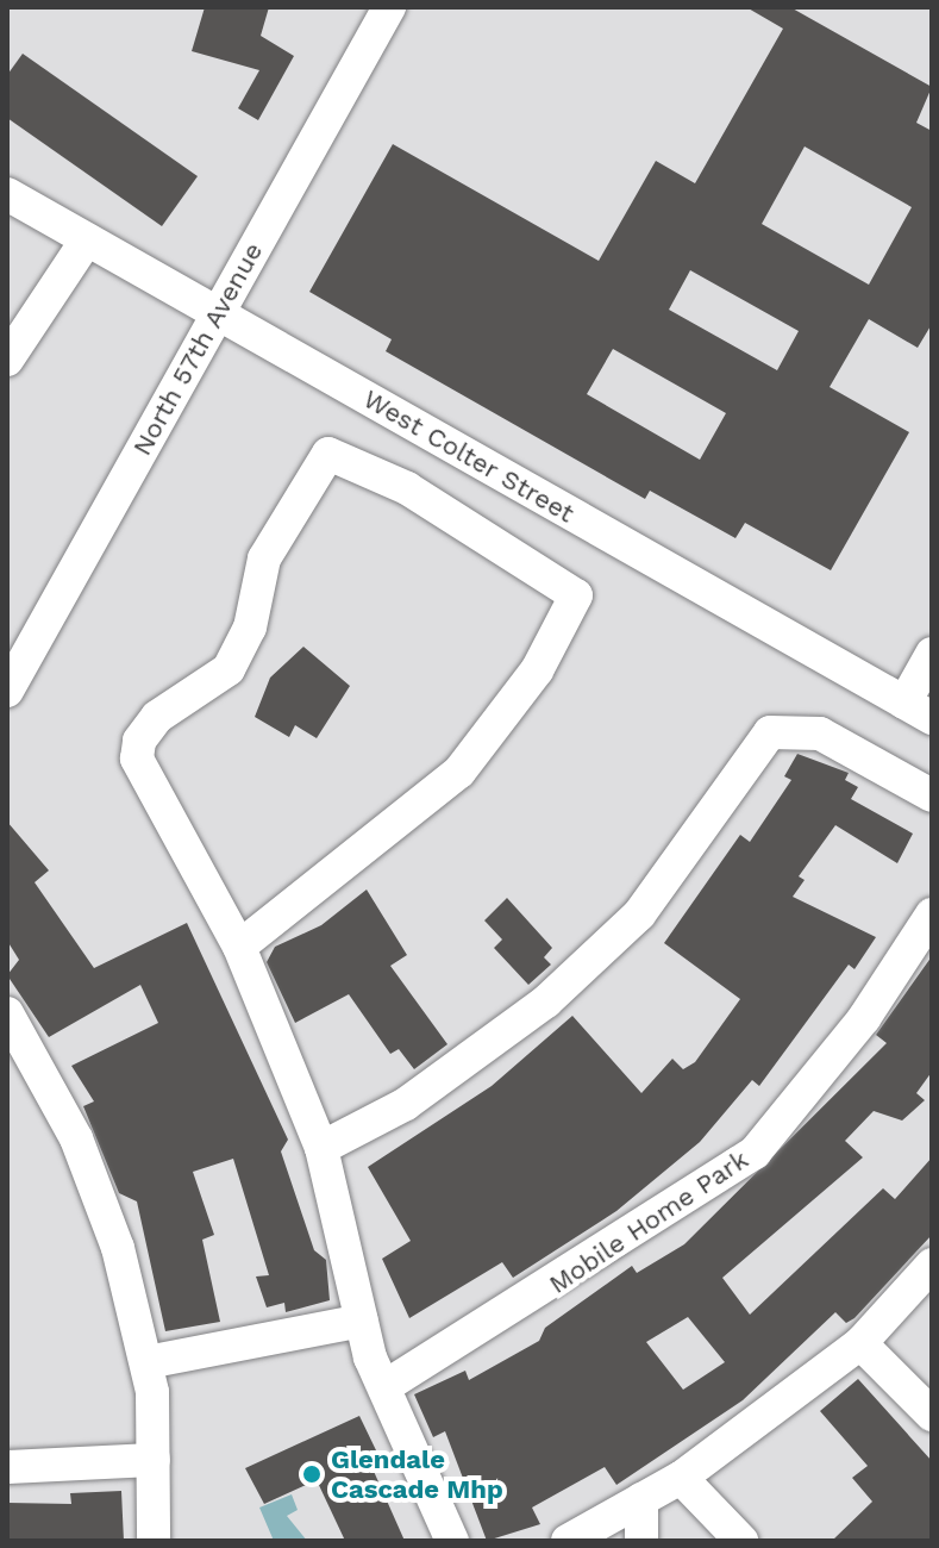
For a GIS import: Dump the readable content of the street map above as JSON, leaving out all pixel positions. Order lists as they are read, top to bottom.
{
  "streets": {
    "street": ["North 57th Avenue", "West Colter Street", "Mobile Home Park"]
  },
  "crossings": [
    ["North 57th Avenue", "West Colter Street"]
  ],
  "places": ["Glendale Cascade Mhp"]
}
